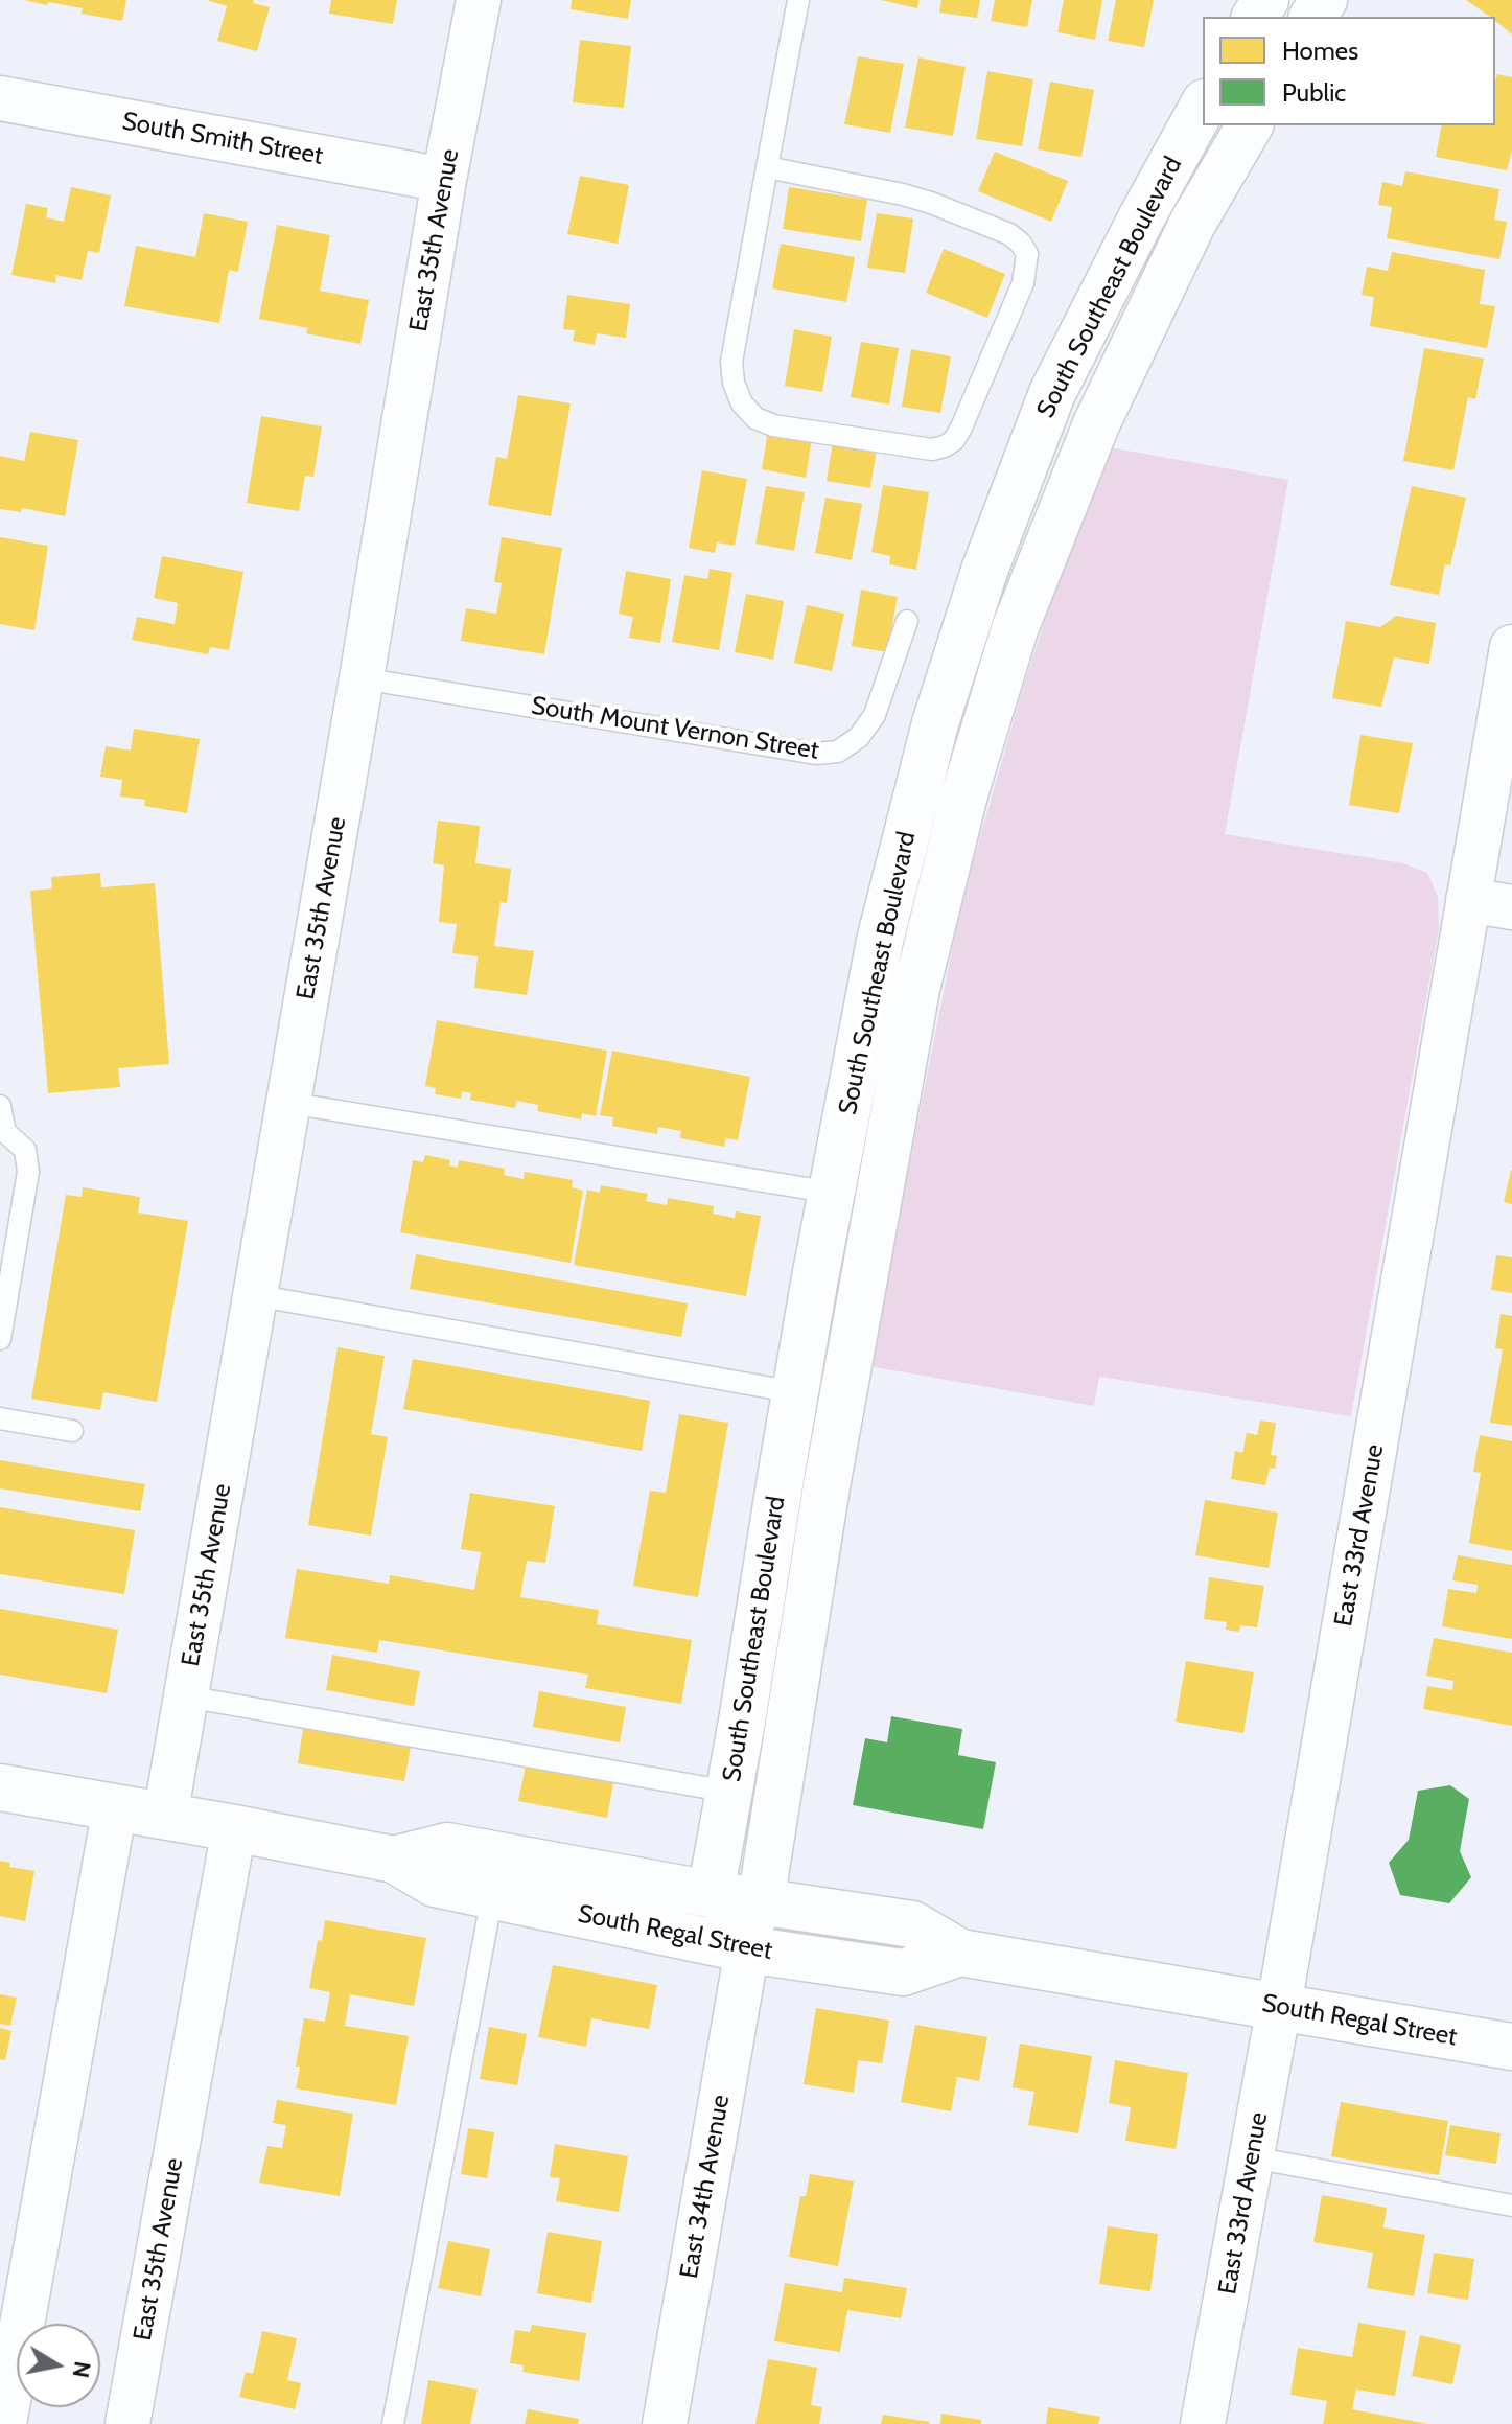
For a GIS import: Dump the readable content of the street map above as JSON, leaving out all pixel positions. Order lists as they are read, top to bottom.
{
  "streets": {
    "main road": ["South Southeast Boulevard", "South Regal Street"],
    "street": [
      "South Smith Street",
      "East 35th Avenue",
      "East 33rd Avenue",
      "East 34th Avenue"
    ],
    "lane": ["South Mount Vernon Street"]
  },
  "crossings": [
    ["South Smith Street", "East 35th Avenue"],
    ["East 35th Avenue", "South Mount Vernon Street"],
    ["East 35th Avenue", "South Regal Street"],
    ["South Southeast Boulevard", "South Regal Street"],
    ["South Southeast Boulevard", "East 34th Avenue"],
    ["East 33rd Avenue", "South Regal Street"],
    ["South Regal Street", "East 34th Avenue"]
  ],
  "legend": ["Homes", "Public"],
  "north": "right"
}
